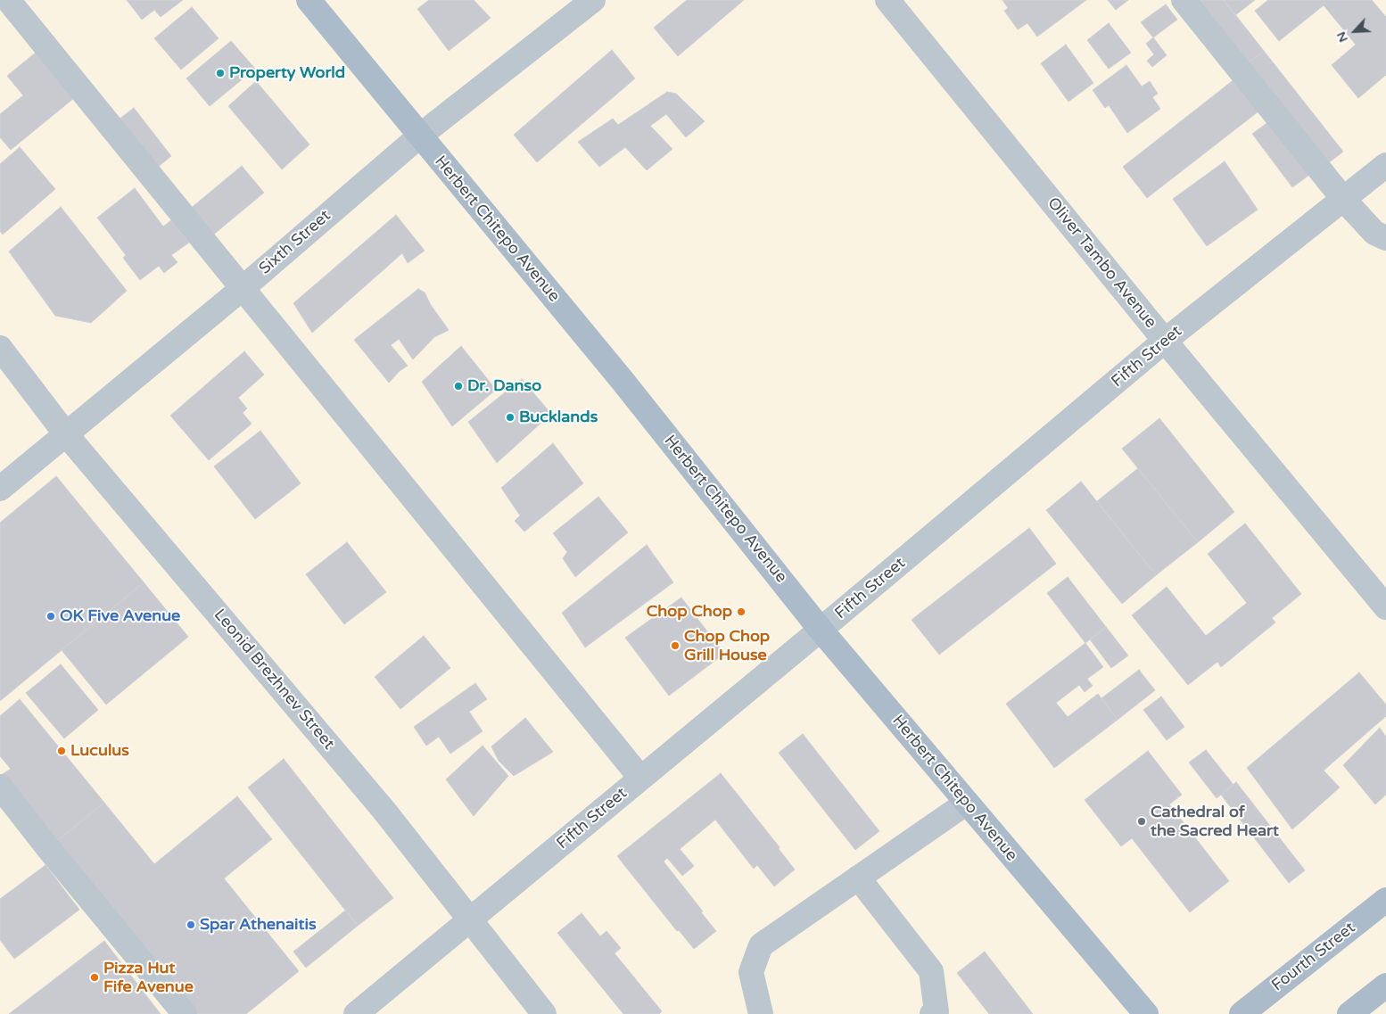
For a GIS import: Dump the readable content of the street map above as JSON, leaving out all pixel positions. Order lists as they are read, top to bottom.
{
  "streets": {
    "main road": ["Herbert Chitepo Avenue", "Fourth Street"],
    "street": [
      "Sixth Street",
      "Oliver Tambo Avenue",
      "Fifth Street",
      "Leonid Brezhnev Street"
    ]
  },
  "crossings": [
    ["Herbert Chitepo Avenue", "Sixth Street"],
    ["Herbert Chitepo Avenue", "Fifth Street"],
    ["Sixth Street", "Leonid Brezhnev Street"],
    ["Oliver Tambo Avenue", "Fifth Street"],
    ["Fifth Street", "Leonid Brezhnev Street"]
  ],
  "places": [
    "Property World",
    "Dr. Danso",
    "Bucklands",
    "Chop Chop",
    "OK Five Avenue",
    "Chop Chop Grill House",
    "Luculus",
    "Cathedral of the Sacred Heart",
    "Spar Athenaitis",
    "Pizza Hut Fife Avenue"
  ],
  "north": "bottom left"
}
